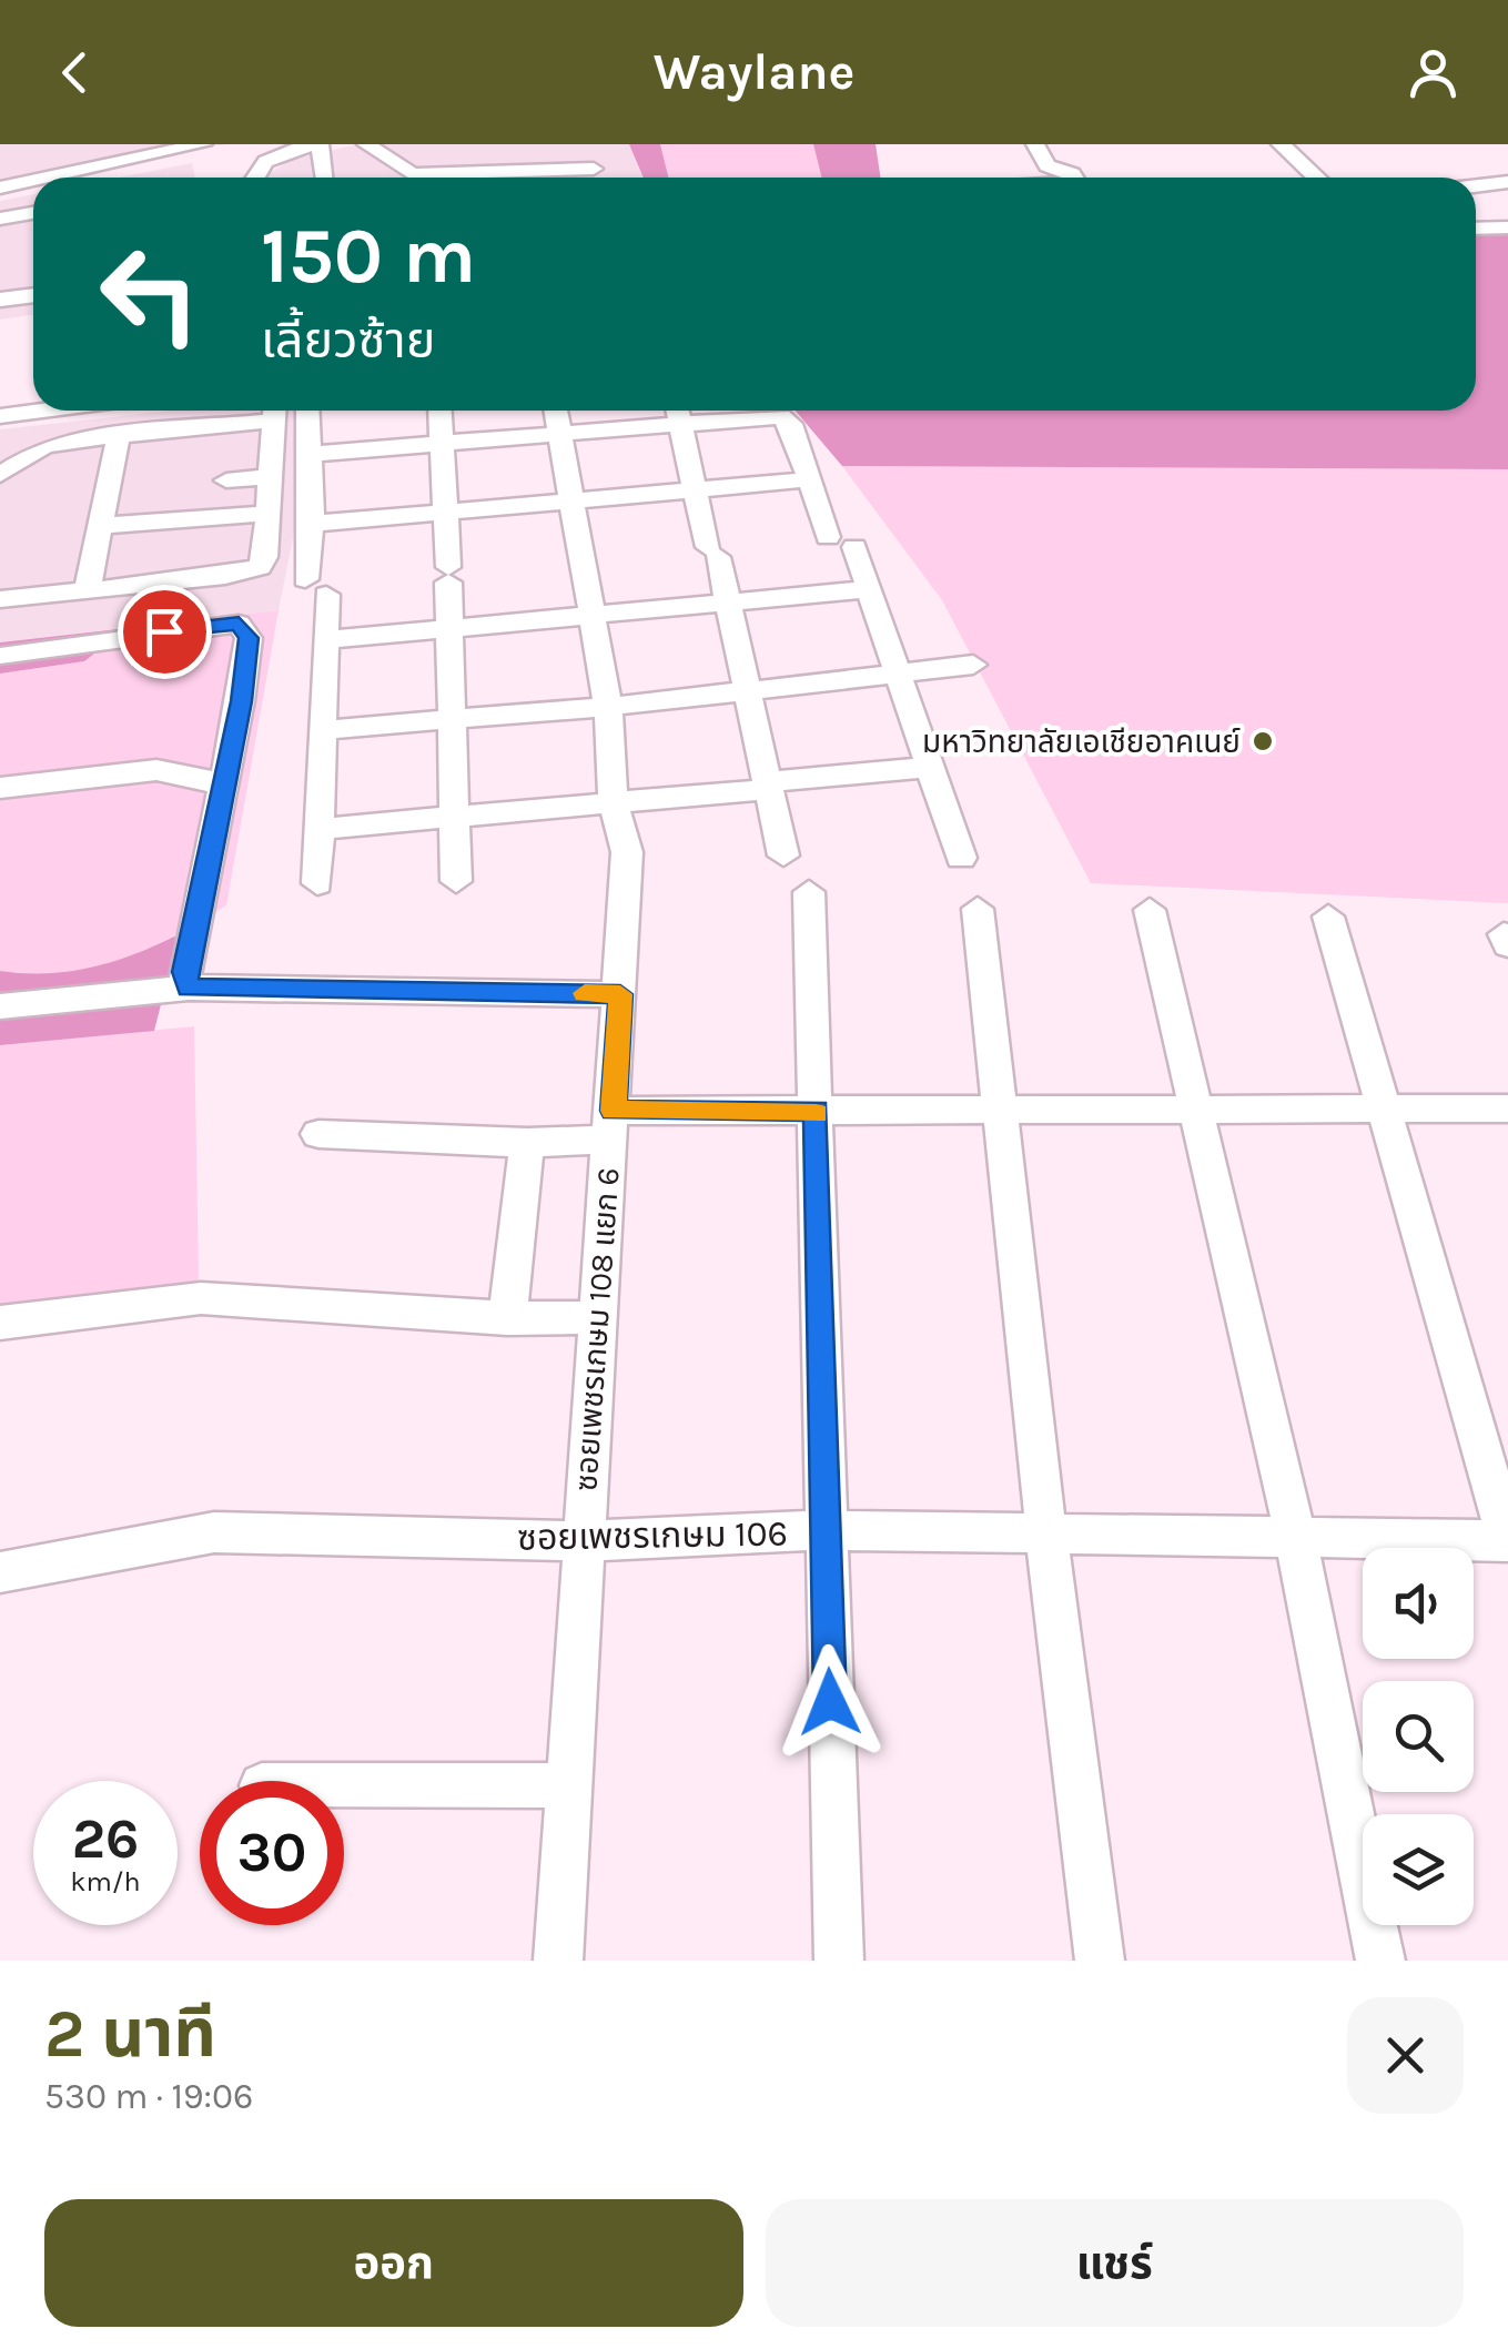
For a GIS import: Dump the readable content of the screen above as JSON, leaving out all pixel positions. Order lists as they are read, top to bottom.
{
  "streets": {
    "street": ["ซอยเพชรเกษม 108 แยก 6", "ซอยเพชรเกษม 106"]
  },
  "crossings": [
    ["ซอยเพชรเกษม 108 แยก 6", "ซอยเพชรเกษม 106"]
  ],
  "places": ["มหาวิทยาลัยเอเชียอาคเนย์"],
  "page": {
    "header": "Waylane",
    "turn": ["150 m", "เลี้ยวซ้าย"],
    "speed": "26 km/h",
    "limit": "30",
    "heading": ["2 นาที", "530 m · 19:06"],
    "buttons": ["ออก", "แชร์"]
  }
}
